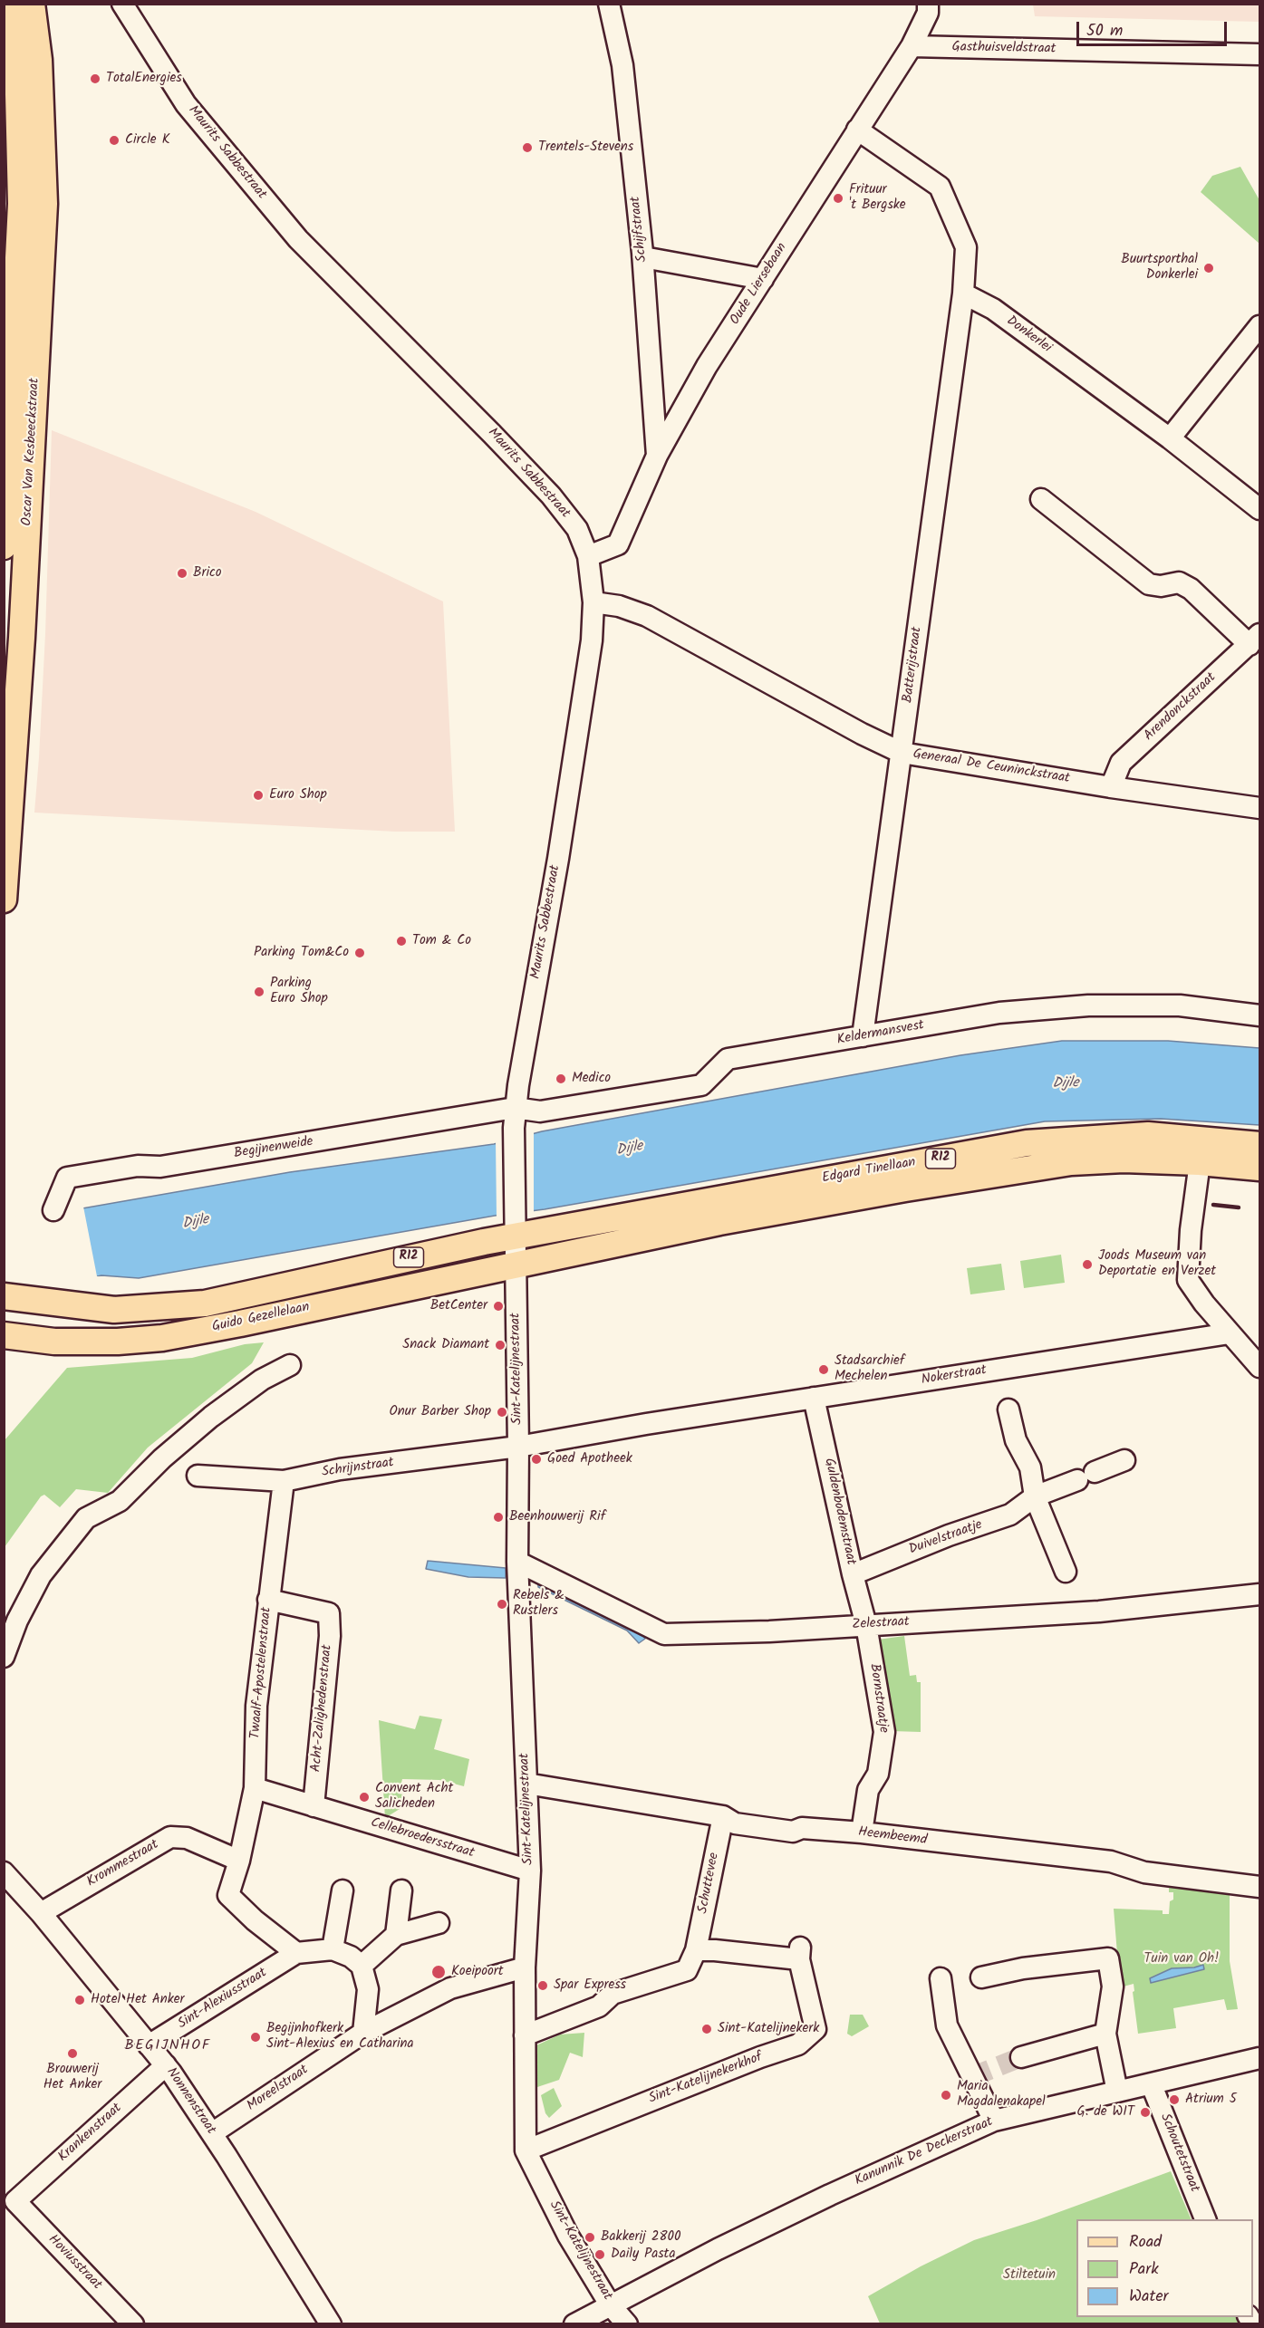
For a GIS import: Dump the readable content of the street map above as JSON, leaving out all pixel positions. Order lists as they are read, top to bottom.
{
  "streets": {
    "main road": [
      "Oscar Van Kesbeeckstraat",
      "R12",
      "Edgard Tinellaan",
      "Guido Gezellelaan"
    ],
    "street": [
      "Gasthuisveldstraat",
      "Maurits Sabbestraat",
      "Schijfstraat",
      "Oude Liersebaan",
      "Donkerlei",
      "Batterijstraat",
      "Arendonckstraat",
      "Generaal De Ceuninckstraat",
      "Keldermansvest",
      "Begijnenweide",
      "Sint-Katelijnestraat",
      "Nokerstraat",
      "Schrijnstraat",
      "Guldenbodemstraat",
      "Duivelstraatje",
      "Zelestraat",
      "Twaalf-Apostelenstraat",
      "Bornstraatje",
      "Acht-Zalighedenstraat",
      "Heembeemd",
      "Cellebroedersstraat",
      "Krommestraat",
      "Schuttevee",
      "Sint-Alexiusstraat",
      "Sint-Katelijnekerkhof",
      "Moreelstraat",
      "Nonnenstraat",
      "Krankenstraat",
      "Kanunnik De Deckerstraat",
      "Schoutetstraat",
      "Hoviusstraat"
    ]
  },
  "crossings": [
    ["Gasthuisveldstraat", "Oude Liersebaan"],
    ["Maurits Sabbestraat", "Oude Liersebaan"],
    ["Maurits Sabbestraat", "Generaal De Ceuninckstraat"],
    ["Maurits Sabbestraat", "Keldermansvest"],
    ["Maurits Sabbestraat", "Begijnenweide"],
    ["Maurits Sabbestraat", "Edgard Tinellaan"],
    ["Maurits Sabbestraat", "Guido Gezellelaan"],
    ["Maurits Sabbestraat", "Sint-Katelijnestraat"],
    ["Schijfstraat", "Oude Liersebaan"],
    ["Donkerlei", "Batterijstraat"],
    ["Batterijstraat", "Generaal De Ceuninckstraat"],
    ["Batterijstraat", "Keldermansvest"],
    ["Arendonckstraat", "Generaal De Ceuninckstraat"],
    ["Keldermansvest", "Begijnenweide"],
    ["Edgard Tinellaan", "Guido Gezellelaan"],
    ["Edgard Tinellaan", "Sint-Katelijnestraat"],
    ["Guido Gezellelaan", "Sint-Katelijnestraat"],
    ["Sint-Katelijnestraat", "Nokerstraat"],
    ["Sint-Katelijnestraat", "Schrijnstraat"],
    ["Sint-Katelijnestraat", "Zelestraat"],
    ["Sint-Katelijnestraat", "Heembeemd"],
    ["Sint-Katelijnestraat", "Cellebroedersstraat"],
    ["Sint-Katelijnestraat", "Sint-Katelijnekerkhof"],
    ["Sint-Katelijnestraat", "Moreelstraat"],
    ["Sint-Katelijnestraat", "Kanunnik De Deckerstraat"],
    ["Nokerstraat", "Schrijnstraat"],
    ["Nokerstraat", "Guldenbodemstraat"],
    ["Schrijnstraat", "Twaalf-Apostelenstraat"],
    ["Guldenbodemstraat", "Duivelstraatje"],
    ["Guldenbodemstraat", "Zelestraat"],
    ["Guldenbodemstraat", "Bornstraatje"],
    ["Zelestraat", "Bornstraatje"],
    ["Twaalf-Apostelenstraat", "Acht-Zalighedenstraat"],
    ["Twaalf-Apostelenstraat", "Krommestraat"],
    ["Twaalf-Apostelenstraat", "Sint-Alexiusstraat"],
    ["Bornstraatje", "Heembeemd"],
    ["Acht-Zalighedenstraat", "Cellebroedersstraat"],
    ["Heembeemd", "Schuttevee"],
    ["Krommestraat", "Nonnenstraat"],
    ["Schuttevee", "Sint-Katelijnekerkhof"],
    ["Sint-Alexiusstraat", "Nonnenstraat"],
    ["Moreelstraat", "Nonnenstraat"],
    ["Nonnenstraat", "Krankenstraat"],
    ["Krankenstraat", "Hoviusstraat"],
    ["Kanunnik De Deckerstraat", "Schoutetstraat"]
  ],
  "districts": ["BEGIJNHOF"],
  "water": ["Dijle"],
  "parks": ["Tuin van Oh!", "Stiltetuin"],
  "places": [
    "TotalEnergies",
    "Circle K",
    "Trentels-Stevens",
    "Frituur 't Bergske",
    "Buurtsporthal Donkerlei",
    "Brico",
    "Euro Shop",
    "Tom & Co",
    "Parking Tom&Co",
    "Parking Euro Shop",
    "Medico",
    "Joods Museum van Deportatie en Verzet",
    "BetCenter",
    "Snack Diamant",
    "Stadsarchief Mechelen",
    "Onur Barber Shop",
    "Goed Apotheek",
    "Beenhouwerij Rif",
    "Rebels & Rustlers",
    "Convent Acht Salicheden",
    "Koeipoort",
    "Spar Express",
    "Hotel Het Anker",
    "Sint-Katelijnekerk",
    "Begijnhofkerk Sint-Alexius en Catharina",
    "Brouwerij Het Anker",
    "Maria Magdalenakapel",
    "Atrium 5",
    "G. de WIT",
    "Bakkerij 2800",
    "Daily Pasta"
  ],
  "legend": ["Road", "Park", "Water"],
  "scale_bar": "50 m"
}
